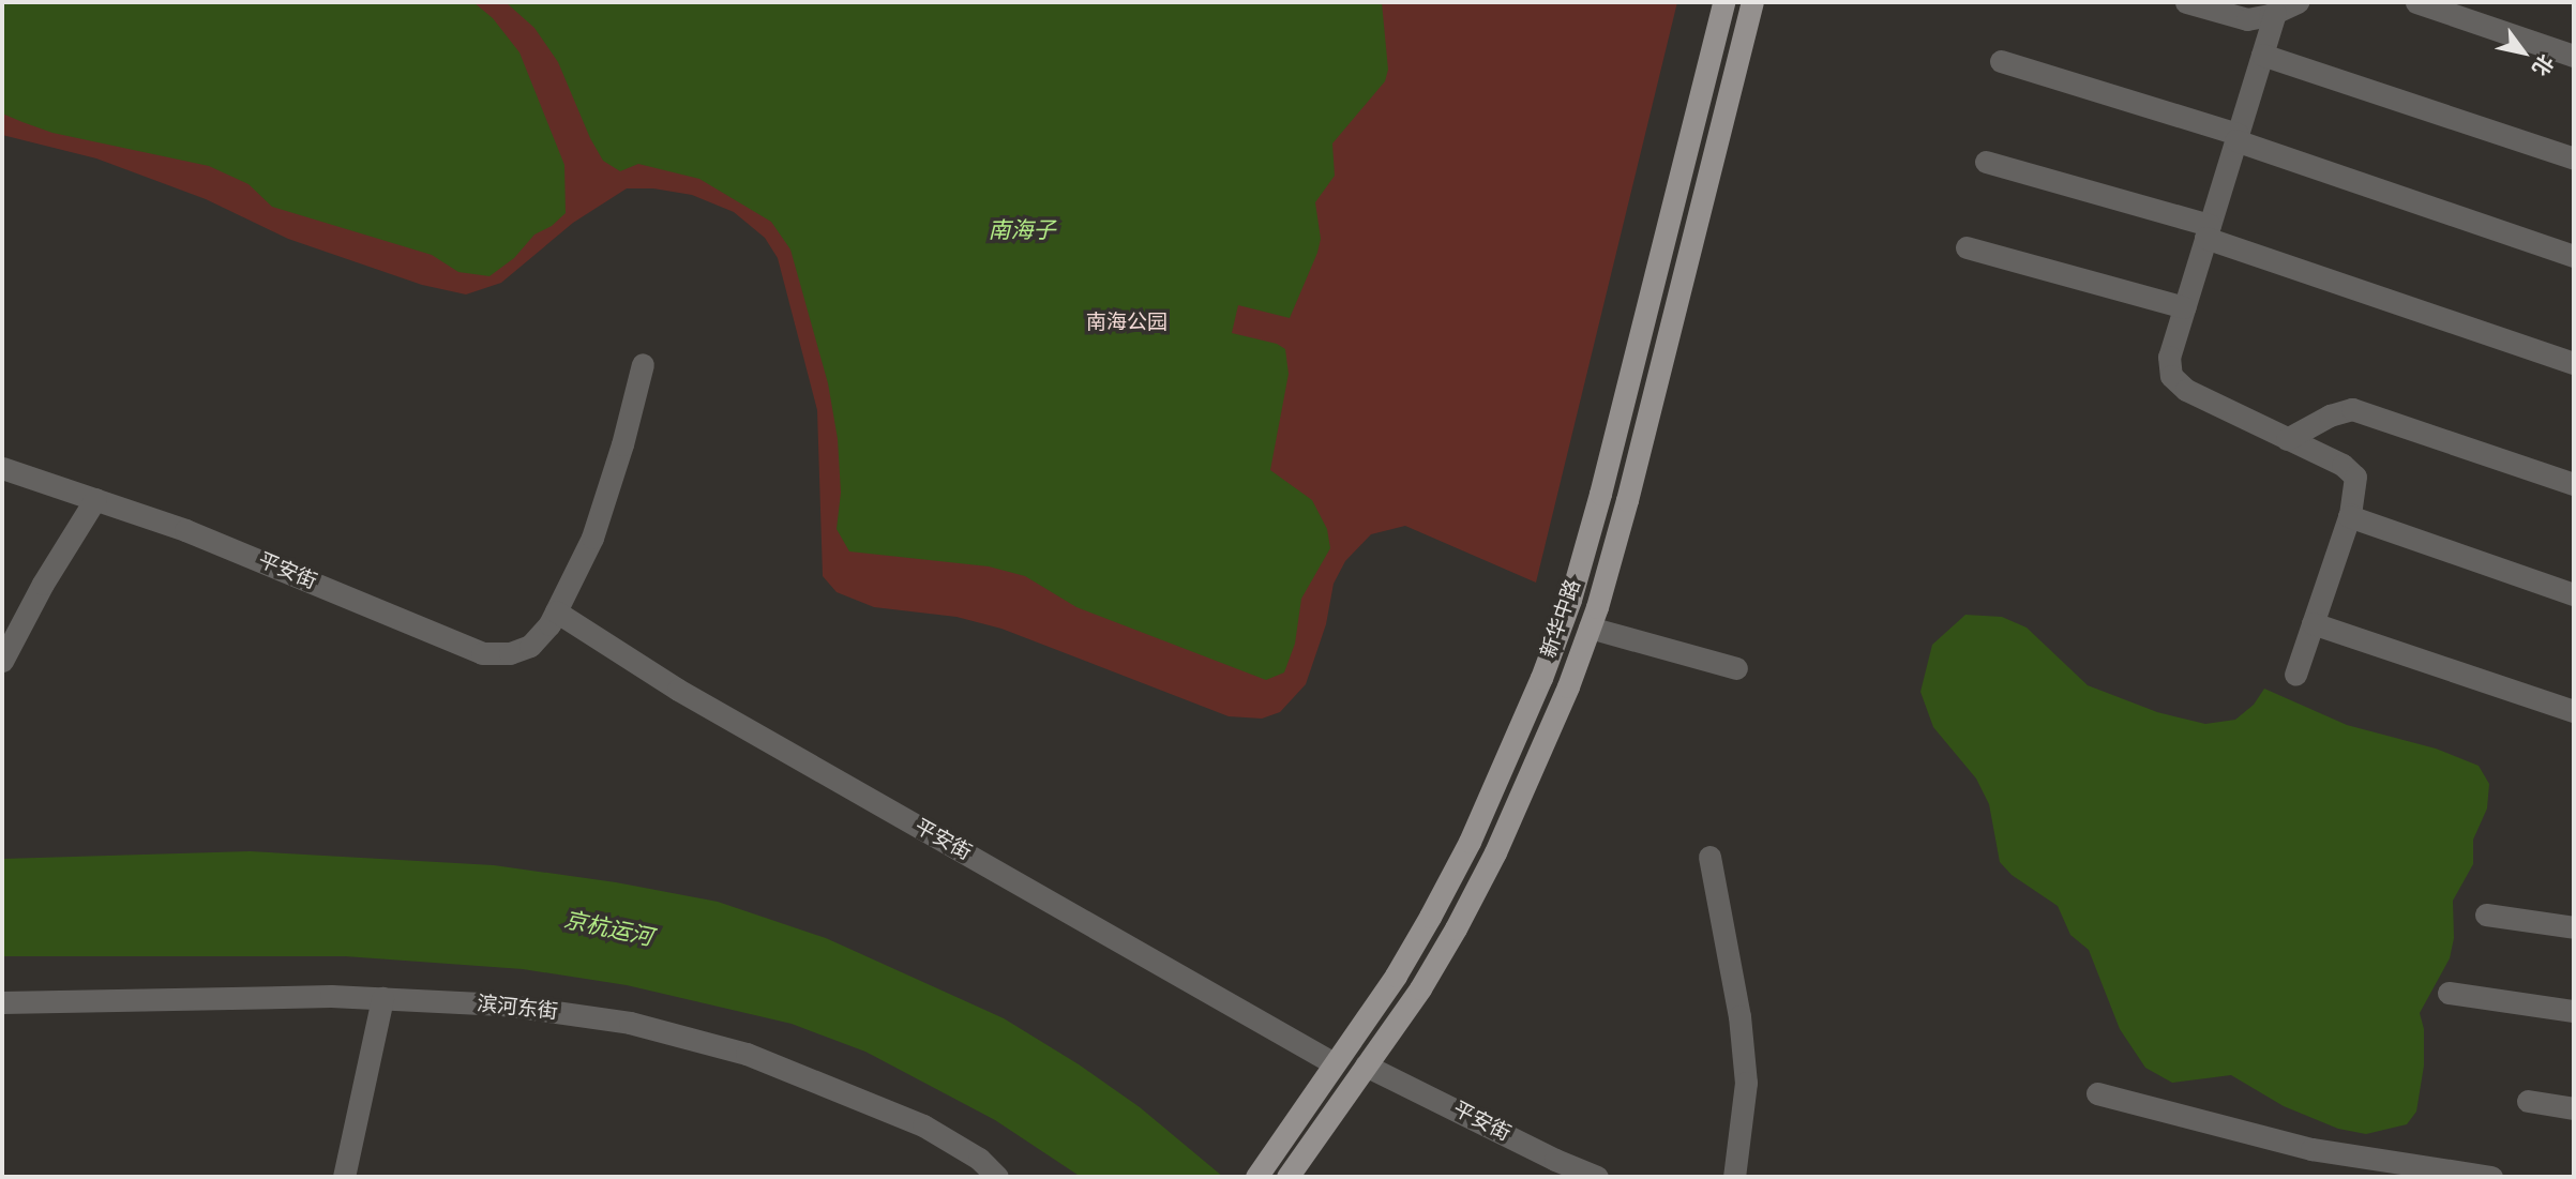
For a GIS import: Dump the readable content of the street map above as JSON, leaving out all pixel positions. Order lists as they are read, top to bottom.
{
  "streets": {
    "main road": ["新华中路"],
    "street": ["平安街", "滨河东街"]
  },
  "crossings": [
    ["平安街", "新华中路"]
  ],
  "water": ["南海子", "京杭运河"],
  "parks": ["南海公园"],
  "north": "bottom right"
}
